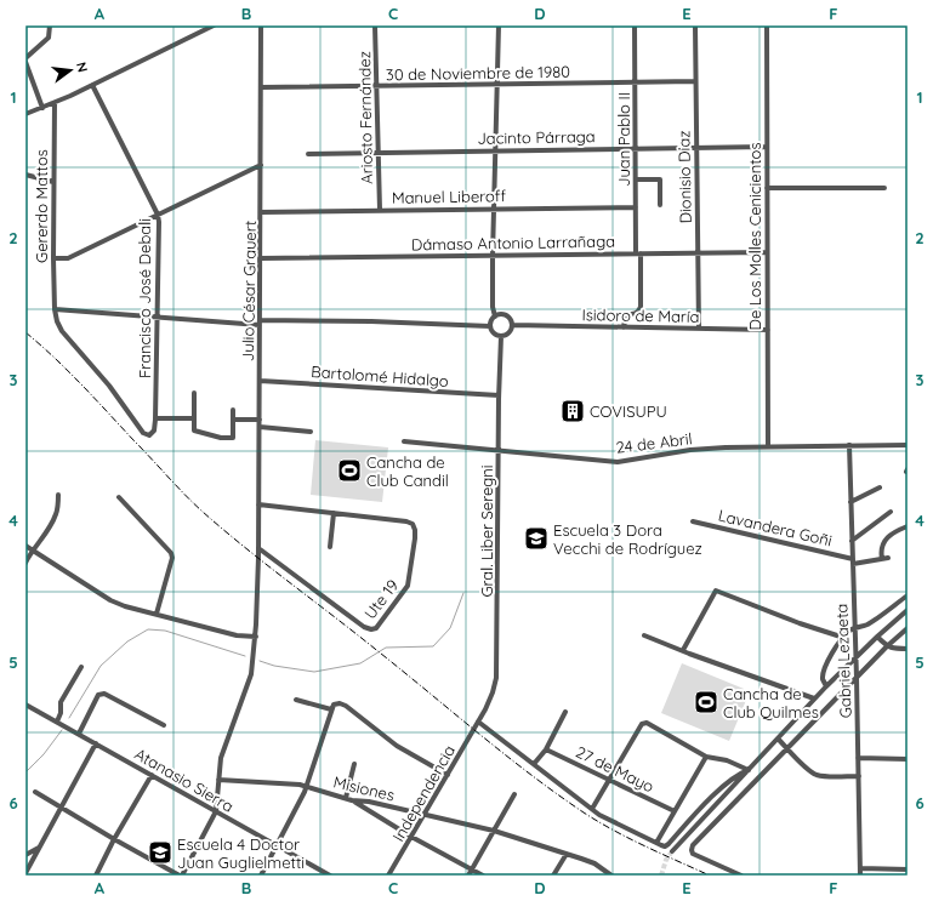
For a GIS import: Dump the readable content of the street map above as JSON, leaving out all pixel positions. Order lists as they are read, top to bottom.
{
  "streets": {
    "street": [
      "30 de Noviembre de 1980",
      "Ariosto Fernández",
      "Jacinto Párraga",
      "Juan Pablo II",
      "Dionisio Díaz",
      "Manuel Liberoff",
      "Gererdo Mattos",
      "De Los Molles Cenicientos",
      "Dámaso Antonio Larrañaga",
      "Julio César Grauert",
      "Francisco José Debali",
      "Isidoro de María",
      "Bartolomé Hidalgo",
      "24 de Abril",
      "Lavandera Goñi",
      "Gral. Liber Seregni",
      "Ute 19",
      "Gabriel Lezaeta",
      "27 de Mayo",
      "Atanasio Sierra",
      "Misiones",
      "Independencia"
    ]
  },
  "crossings": [
    ["30 de Noviembre de 1980", "Ariosto Fernández"],
    ["30 de Noviembre de 1980", "Juan Pablo II"],
    ["30 de Noviembre de 1980", "Dionisio Díaz"],
    ["30 de Noviembre de 1980", "Julio César Grauert"],
    ["Ariosto Fernández", "Jacinto Párraga"],
    ["Ariosto Fernández", "Manuel Liberoff"],
    ["Jacinto Párraga", "Juan Pablo II"],
    ["Jacinto Párraga", "Dionisio Díaz"],
    ["Jacinto Párraga", "De Los Molles Cenicientos"],
    ["Juan Pablo II", "Manuel Liberoff"],
    ["Juan Pablo II", "Dámaso Antonio Larrañaga"],
    ["Juan Pablo II", "Isidoro de María"],
    ["Dionisio Díaz", "Dámaso Antonio Larrañaga"],
    ["Dionisio Díaz", "Isidoro de María"],
    ["Manuel Liberoff", "Julio César Grauert"],
    ["Gererdo Mattos", "Francisco José Debali"],
    ["De Los Molles Cenicientos", "Dámaso Antonio Larrañaga"],
    ["De Los Molles Cenicientos", "Isidoro de María"],
    ["De Los Molles Cenicientos", "24 de Abril"],
    ["Dámaso Antonio Larrañaga", "Julio César Grauert"],
    ["Julio César Grauert", "Bartolomé Hidalgo"],
    ["Julio César Grauert", "Ute 19"],
    ["Julio César Grauert", "Atanasio Sierra"],
    ["Julio César Grauert", "Misiones"],
    ["Isidoro de María", "Gral. Liber Seregni"],
    ["Bartolomé Hidalgo", "Gral. Liber Seregni"],
    ["24 de Abril", "Gral. Liber Seregni"],
    ["24 de Abril", "Gabriel Lezaeta"],
    ["Lavandera Goñi", "Gabriel Lezaeta"],
    ["Gral. Liber Seregni", "Independencia"],
    ["Misiones", "Independencia"]
  ],
  "places": {
    "building": ["COVISUPU"],
    "sports": ["Cancha de Club Candil", "Cancha de Club Quilmes"],
    "school or university": ["Escuela 3 Dora Vecchi de Rodríguez", "Escuela 4 Doctor Juan Guglielmetti"]
  },
  "north": "right",
  "grid": {
    "columns": [
      "A",
      "B",
      "C",
      "D",
      "E",
      "F"
    ],
    "rows": [
      "1",
      "2",
      "3",
      "4",
      "5",
      "6"
    ]
  }
}
